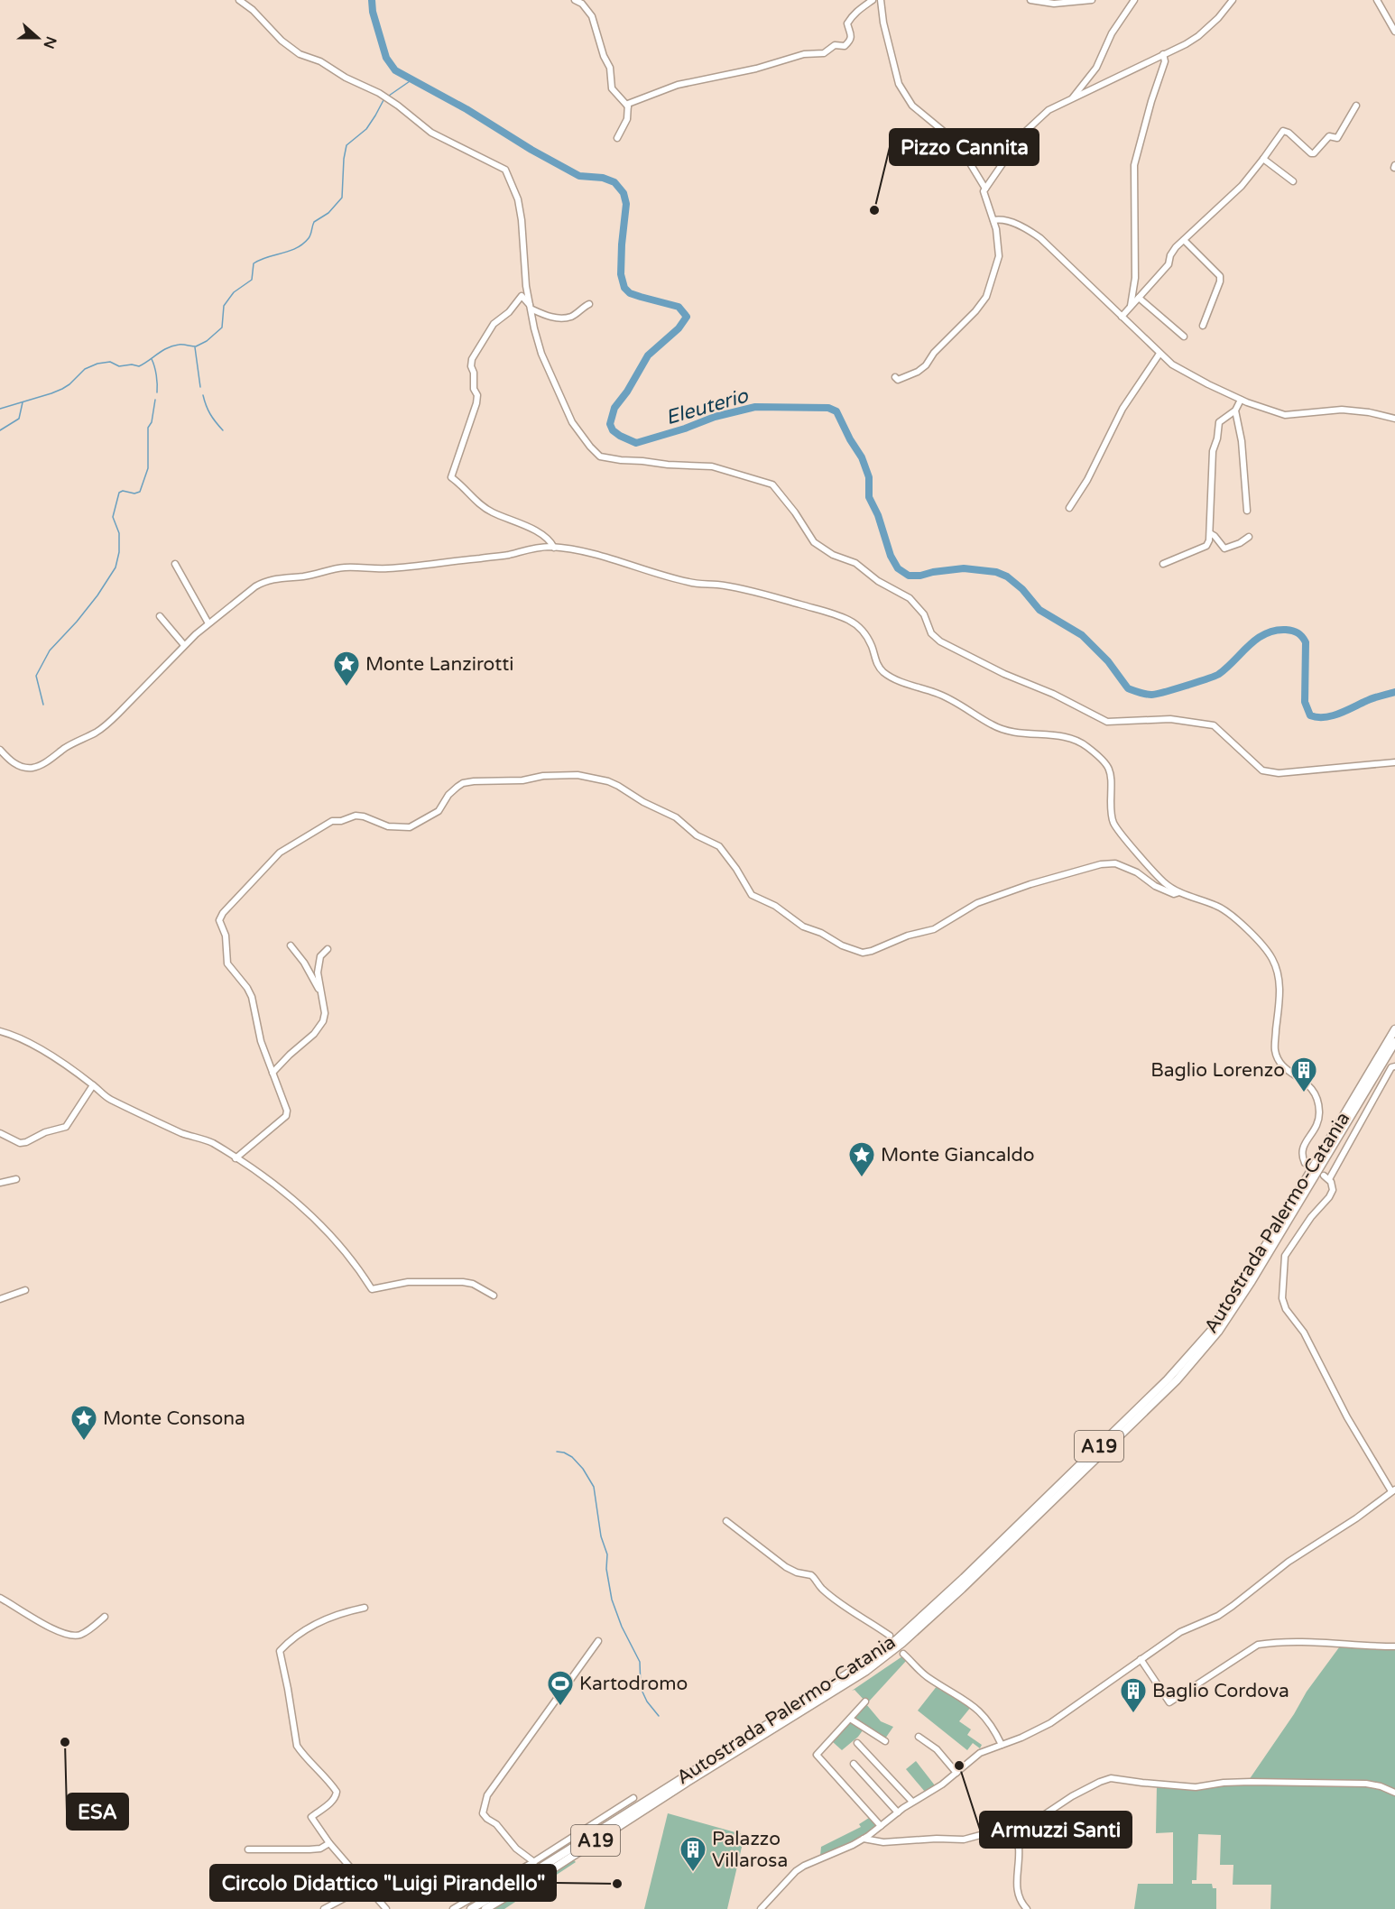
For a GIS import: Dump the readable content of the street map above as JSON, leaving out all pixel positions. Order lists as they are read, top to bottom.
{
  "streets": {
    "highway": ["Autostrada Palermo-Catania", "A19"]
  },
  "water": ["Eleuterio"],
  "places": {
    "other": [
      "Pizzo Cannita",
      "ESA",
      "Armuzzi Santi",
      "Circolo Didattico \"Luigi Pirandello\""
    ],
    "place": ["Monte Lanzirotti", "Monte Giancaldo", "Monte Consona"],
    "building": ["Baglio Lorenzo", "Baglio Cordova", "Palazzo Villarosa"],
    "sports": ["Kartodromo"]
  },
  "north": "right"
}
